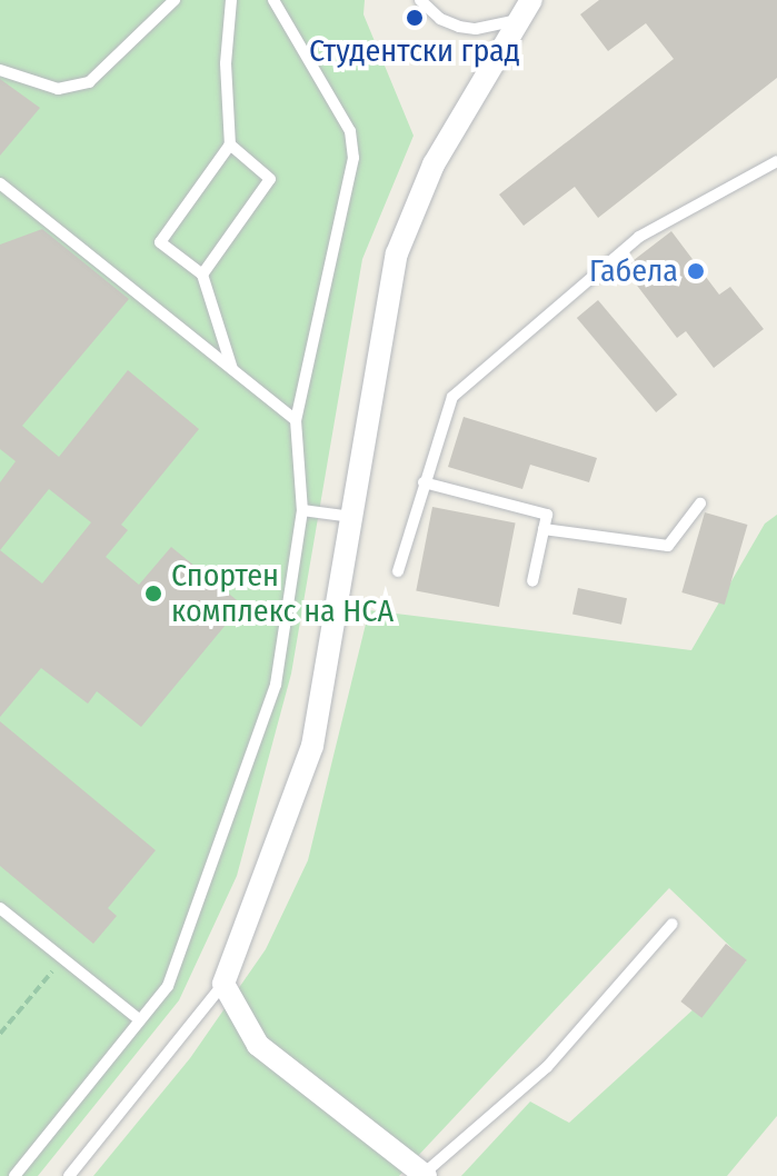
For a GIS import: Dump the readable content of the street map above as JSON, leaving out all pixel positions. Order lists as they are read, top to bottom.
{
  "places": ["Студентски град", "Габела", "Спортен комплекс на НСА"]
}
